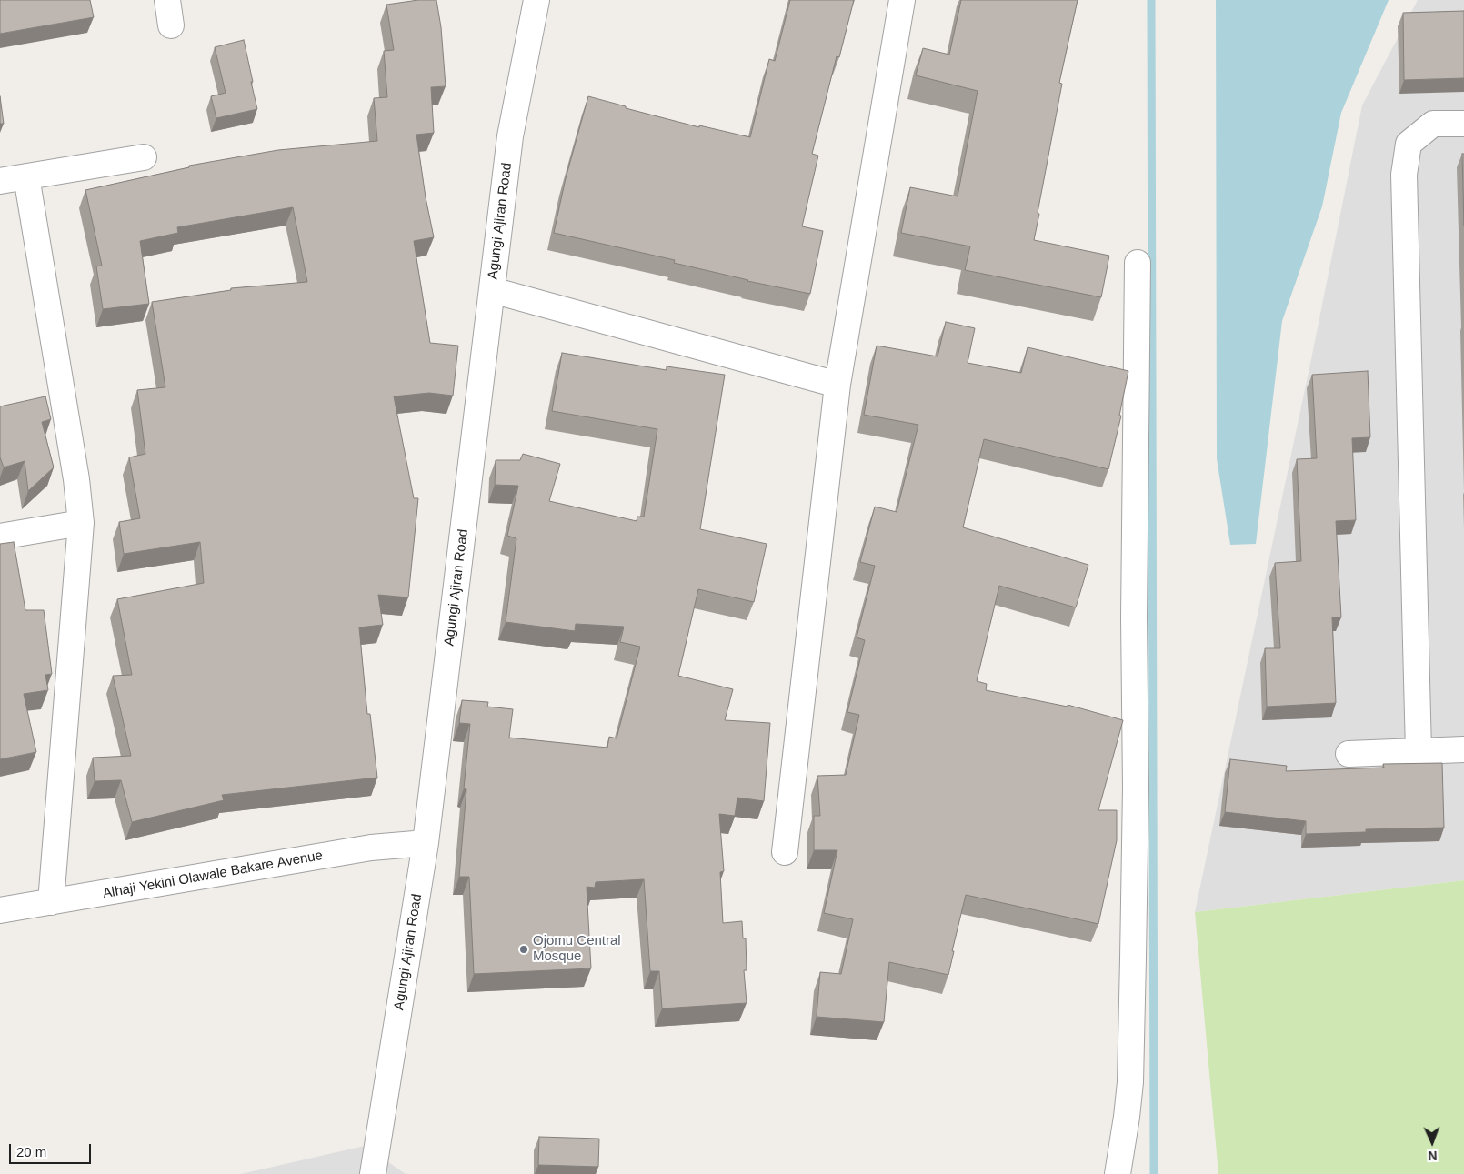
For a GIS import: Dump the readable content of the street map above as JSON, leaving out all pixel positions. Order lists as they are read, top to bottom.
{
  "streets": {
    "street": ["Agungi Ajiran Road", "Alhaji Yekini Olawale Bakare Avenue"]
  },
  "crossings": [
    ["Agungi Ajiran Road", "Alhaji Yekini Olawale Bakare Avenue"]
  ],
  "places": ["Ojomu Central Mosque"],
  "scale_bar": "20 m",
  "north": "bottom"
}
